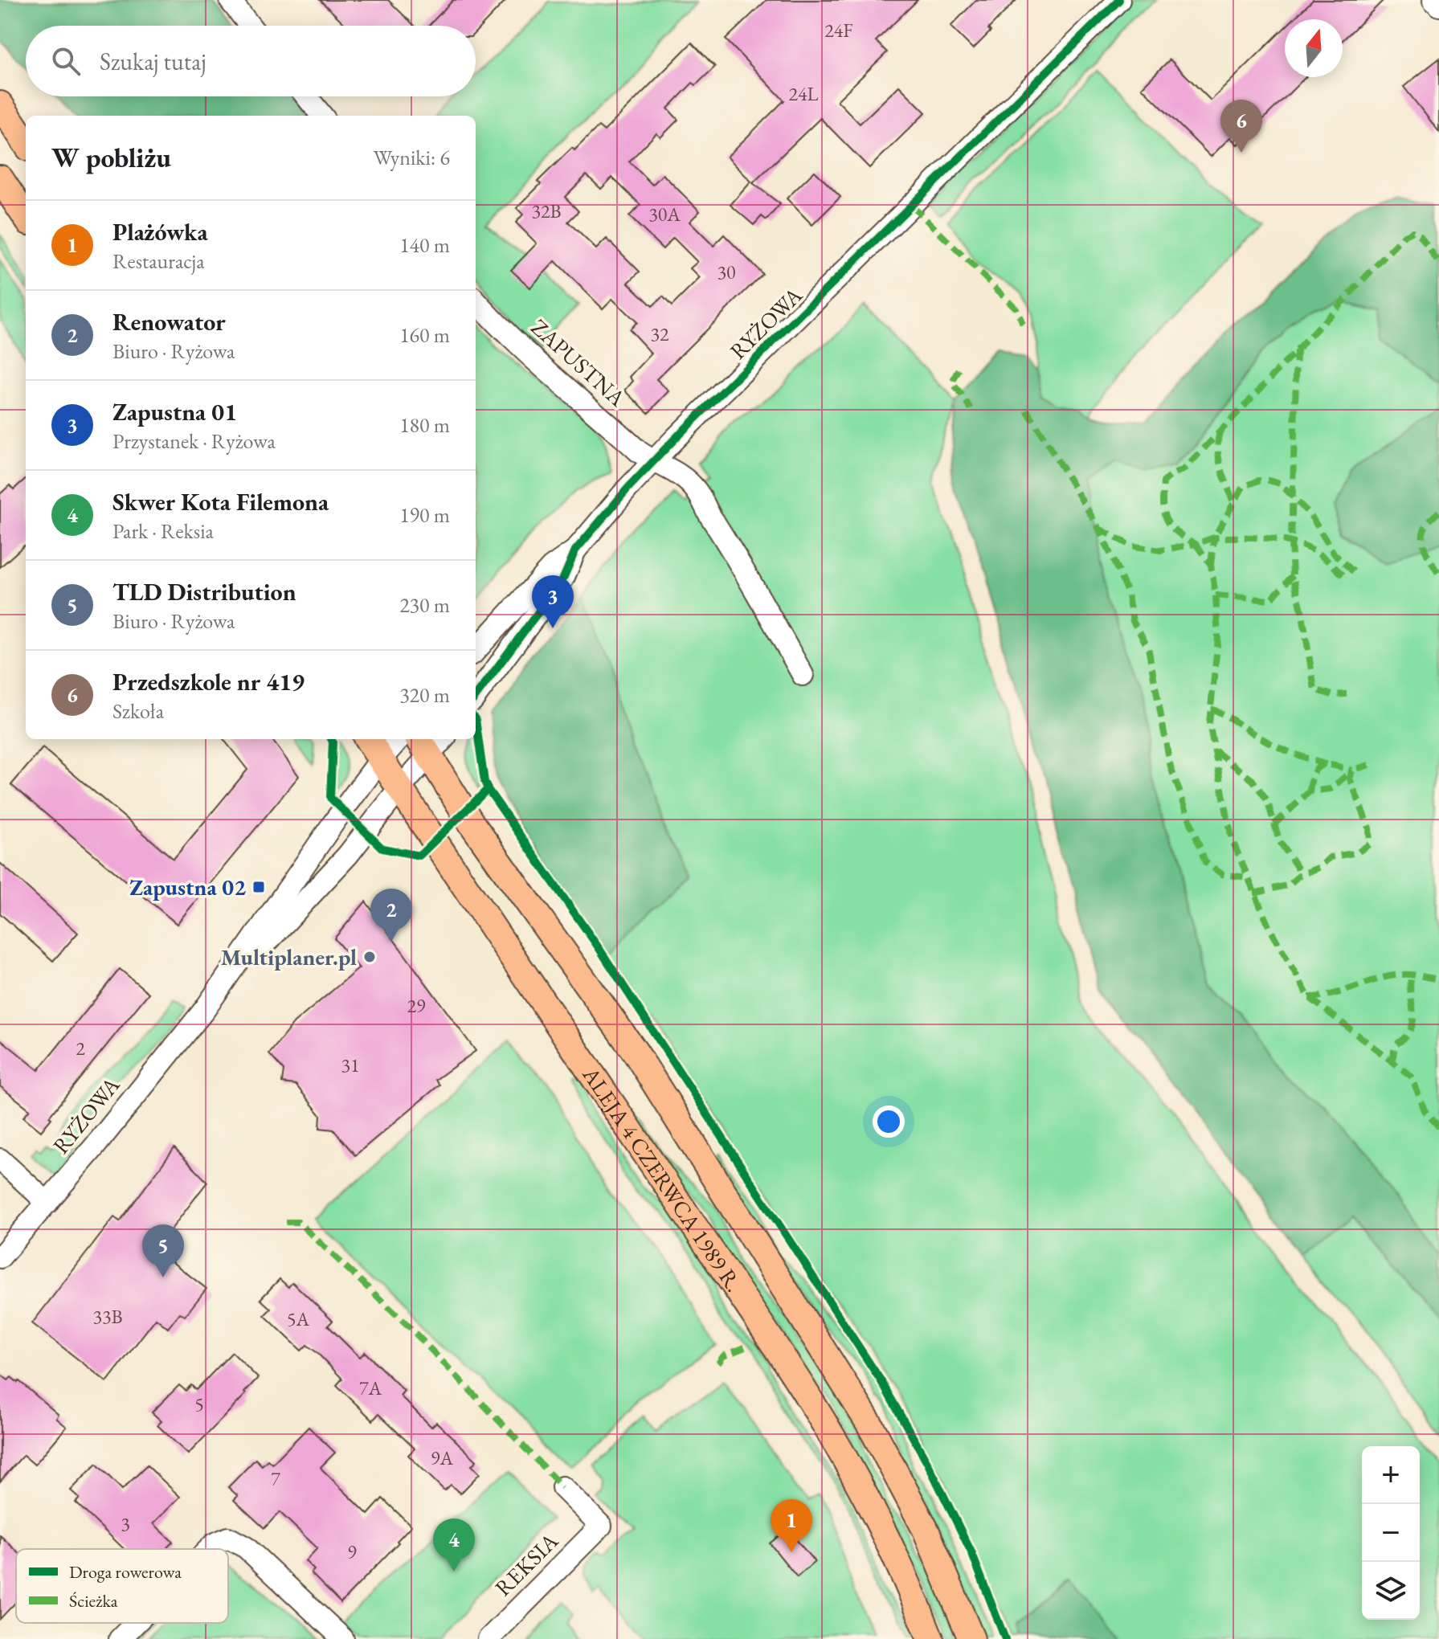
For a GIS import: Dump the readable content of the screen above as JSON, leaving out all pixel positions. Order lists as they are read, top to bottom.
{
  "streets": {
    "main road": ["ALEJA 4 CZERWCA 1989 R."],
    "street": ["RYŻOWA", "ZAPUSTNA", "REKSIA"]
  },
  "crossings": [
    ["RYŻOWA", "ZAPUSTNA"],
    ["RYŻOWA", "ALEJA 4 CZERWCA 1989 R."]
  ],
  "places": {
    "transit": ["Zapustna 02"],
    "other": ["Multiplaner.pl"]
  },
  "house_numbers": [
    "24F",
    "24L",
    "32B",
    "30A",
    "30",
    "32",
    "29",
    "2",
    "31",
    "33B",
    "5A",
    "7A",
    "5",
    "9A",
    "7",
    "3",
    "9"
  ],
  "legend": ["Droga rowerowa", "Ścieżka"],
  "north": "top",
  "page": {
    "search": "Szukaj tutaj",
    "pins": [
      "6",
      "3",
      "2",
      "5",
      "1",
      "4"
    ],
    "heading": ["W pobliżu", "Wyniki: 6"],
    "list": [
      {
        "mark": "1",
        "name": "Plażówka",
        "note": "Restauracja",
        "value": "140 m"
      },
      {
        "mark": "2",
        "name": "Renowator",
        "note": "Biuro · Ryżowa",
        "value": "160 m"
      },
      {
        "mark": "3",
        "name": "Zapustna 01",
        "note": "Przystanek · Ryżowa",
        "value": "180 m"
      },
      {
        "mark": "4",
        "name": "Skwer Kota Filemona",
        "note": "Park · Reksia",
        "value": "190 m"
      },
      {
        "mark": "5",
        "name": "TLD Distribution",
        "note": "Biuro · Ryżowa",
        "value": "230 m"
      },
      {
        "mark": "6",
        "name": "Przedszkole nr 419",
        "note": "Szkoła",
        "value": "320 m"
      }
    ],
    "map_buttons": ["+", "−"]
  }
}
